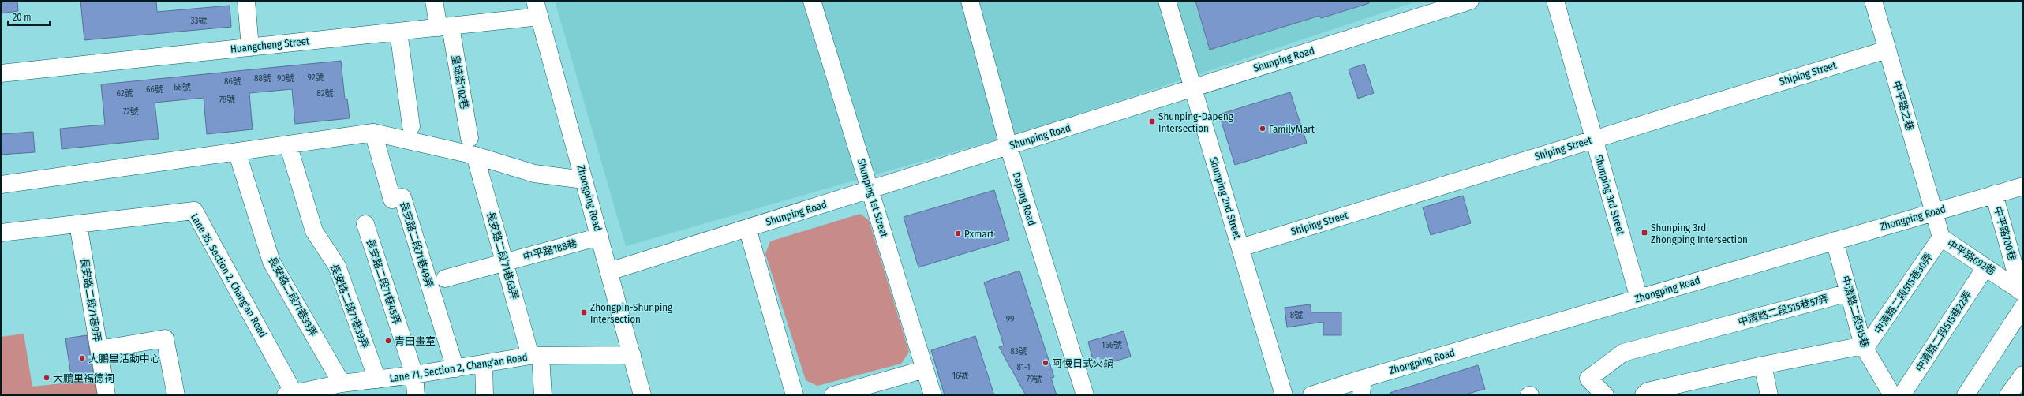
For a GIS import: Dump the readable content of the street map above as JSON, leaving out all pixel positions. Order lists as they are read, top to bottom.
{
  "streets": {
    "street": [
      "Huangcheng Street",
      "Shunping Road",
      "Shiping Street",
      "皇城街102巷",
      "中平路之巷",
      "Shunping 3rd Street",
      "Zhongping Road",
      "Shunping 1st Street",
      "Shunping 2nd Street",
      "Dapeng Road",
      "中平路700巷",
      "長安路二段71巷49弄",
      "中平路188巷",
      "長安路二段˙71巷63弄",
      "中平路692巷",
      "Lane 35, Section 2, Chang'an Road",
      "長安路二段71巷45弄",
      "中清路二段515巷30弄",
      "長安路二段71巷33弄",
      "長安路二段71巷9弄",
      "長安路二段71巷39弄",
      "中清路二段515巷57弄",
      "中清路二段515巷",
      "中清路二段515巷22弄",
      "Lane 71, Section 2, Chang'an Road"
    ]
  },
  "crossings": [
    ["Huangcheng Street", "皇城街102巷"],
    ["Huangcheng Street", "Zhongping Road"],
    ["Shunping Road", "Zhongping Road"],
    ["Shunping Road", "Shunping 1st Street"],
    ["Shunping Road", "Shunping 2nd Street"],
    ["Shunping Road", "Dapeng Road"],
    ["Shiping Street", "中平路之巷"],
    ["Shiping Street", "Shunping 3rd Street"],
    ["Shiping Street", "Shunping 2nd Street"],
    ["中平路之巷", "Zhongping Road"],
    ["中平路之巷", "中平路692巷"],
    ["Shunping 3rd Street", "Zhongping Road"],
    ["Zhongping Road", "中平路700巷"],
    ["Zhongping Road", "中平路188巷"],
    ["Zhongping Road", "中平路692巷"],
    ["Zhongping Road", "中清路二段515巷"],
    ["Zhongping Road", "Lane 71, Section 2, Chang'an Road"],
    ["中平路700巷", "中平路692巷"],
    ["長安路二段71巷49弄", "Lane 71, Section 2, Chang'an Road"],
    ["中平路188巷", "長安路二段˙71巷63弄"],
    ["長安路二段˙71巷63弄", "Lane 71, Section 2, Chang'an Road"],
    ["中平路692巷", "中清路二段515巷30弄"],
    ["中平路692巷", "中清路二段515巷22弄"],
    ["Lane 35, Section 2, Chang'an Road", "長安路二段71巷9弄"],
    ["Lane 35, Section 2, Chang'an Road", "Lane 71, Section 2, Chang'an Road"],
    ["長安路二段71巷45弄", "Lane 71, Section 2, Chang'an Road"],
    ["中清路二段515巷30弄", "中清路二段515巷"],
    ["長安路二段71巷33弄", "Lane 71, Section 2, Chang'an Road"],
    ["長安路二段71巷39弄", "Lane 71, Section 2, Chang'an Road"],
    ["中清路二段515巷57弄", "中清路二段515巷"]
  ],
  "places": {
    "transit": ["Shunping-Dapeng Intersection", "Shunping 3rd Zhongping Intersection", "Zhongpin-Shunping Intersection"],
    "other": [
      "FamilyMart",
      "Pxmart",
      "青田畫室",
      "大鵬里活動中心",
      "阿慢日式火鍋",
      "大鵬里福德祠"
    ]
  },
  "house_numbers": [
    "33號",
    "92號",
    "88號",
    "90號",
    "86號",
    "68號",
    "66號",
    "62號",
    "82號",
    "78號",
    "72號",
    "8號",
    "99",
    "166號",
    "83號",
    "81-1",
    "16號",
    "79號"
  ],
  "scale_bar": "20 m"
}
